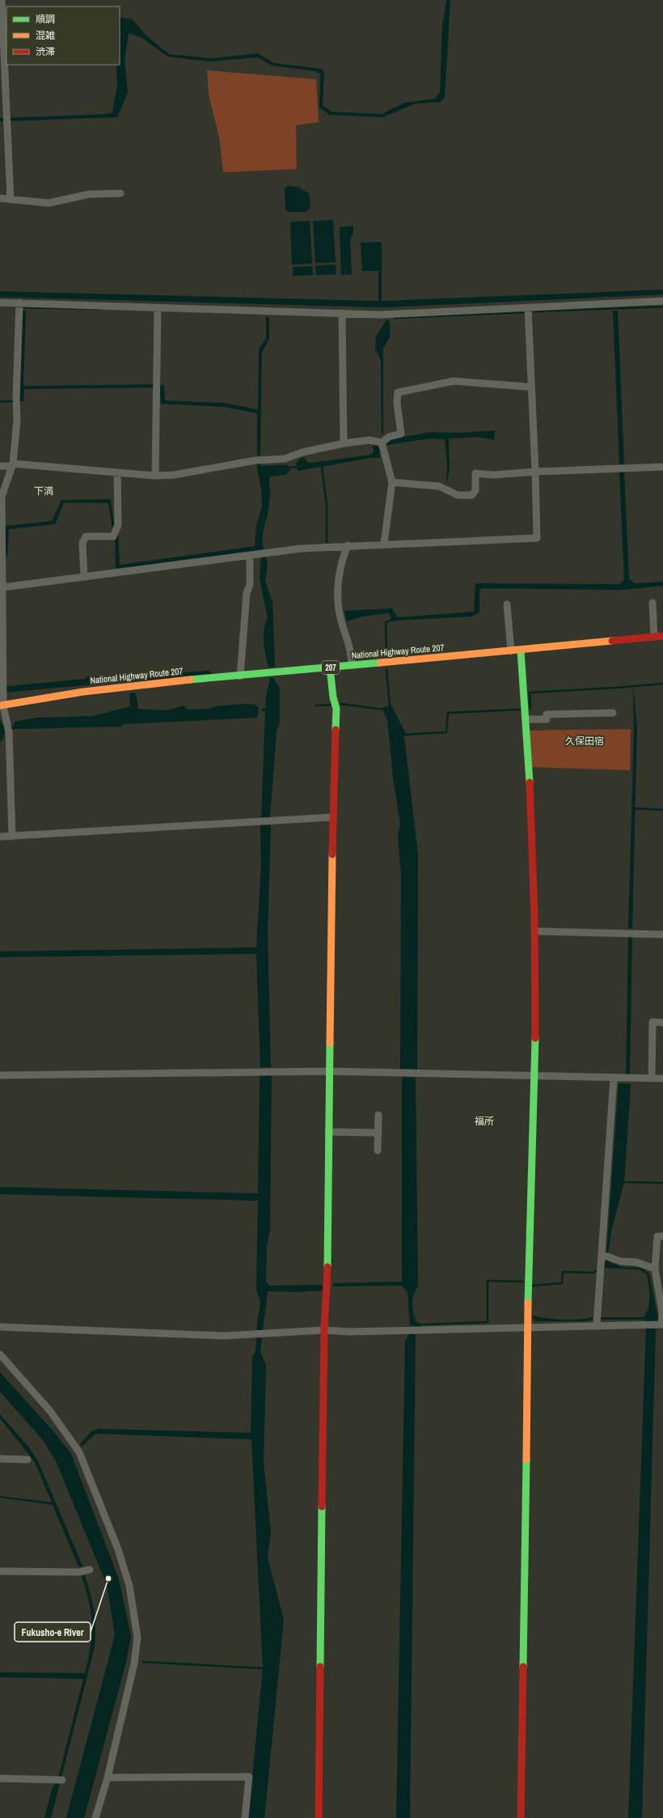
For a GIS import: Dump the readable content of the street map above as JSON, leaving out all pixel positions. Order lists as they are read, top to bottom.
{
  "streets": {
    "main road": ["National Highway Route 207", "207"]
  },
  "districts": ["下満", "久保田宿", "福所"],
  "places": ["Fukusho-e River"],
  "legend": ["順調", "混雑", "渋滞"]
}
